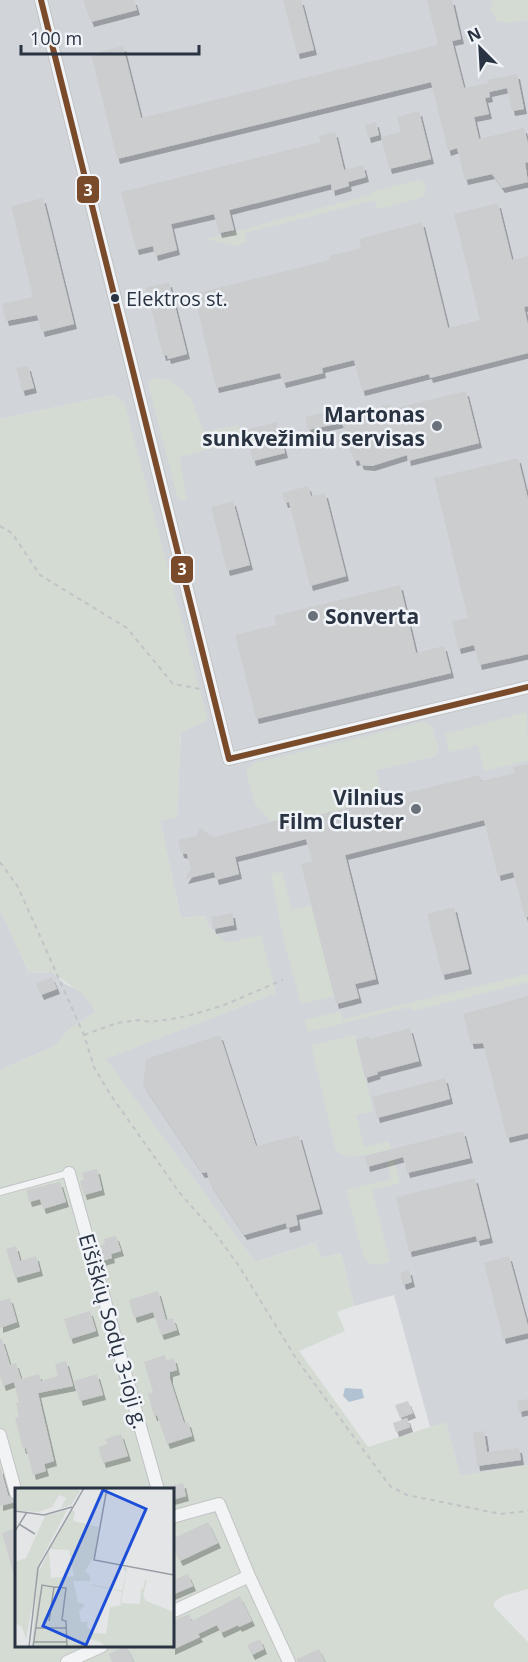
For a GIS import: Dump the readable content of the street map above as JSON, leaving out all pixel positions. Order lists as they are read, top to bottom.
{
  "streets": {
    "street": ["Eišiškių Sodų 3-ioji g."]
  },
  "places": [
    "Elektros st.",
    "Martonas sunkvežimiu servisas",
    "Sonverta",
    "Vilnius Film Cluster"
  ],
  "lines": ["transit line 3"],
  "scale_bar": "100 m",
  "north": "top left"
}
